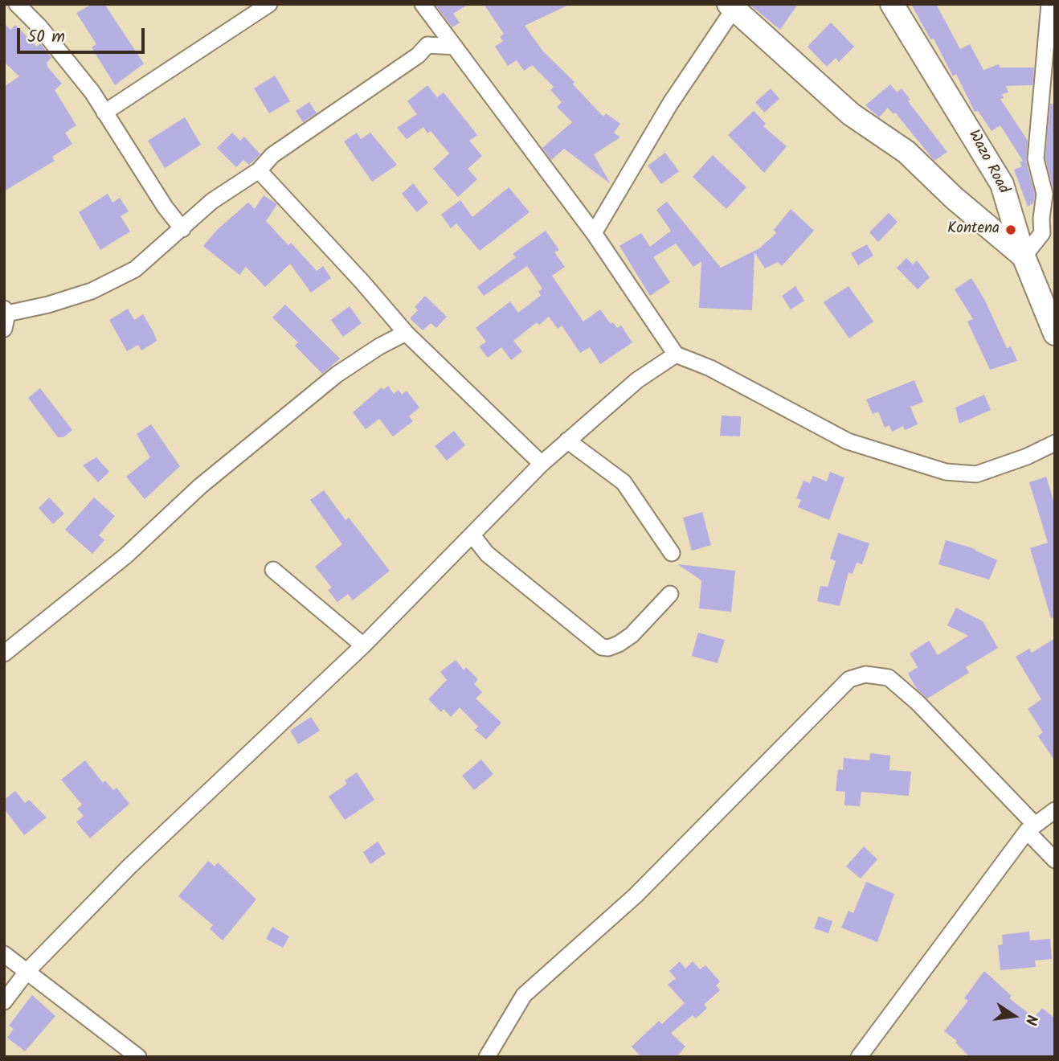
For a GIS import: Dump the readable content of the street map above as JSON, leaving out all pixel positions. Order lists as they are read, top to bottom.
{
  "streets": {
    "street": ["Wazo Road"]
  },
  "places": ["Kontena"],
  "scale_bar": "50 m",
  "north": "right"
}
